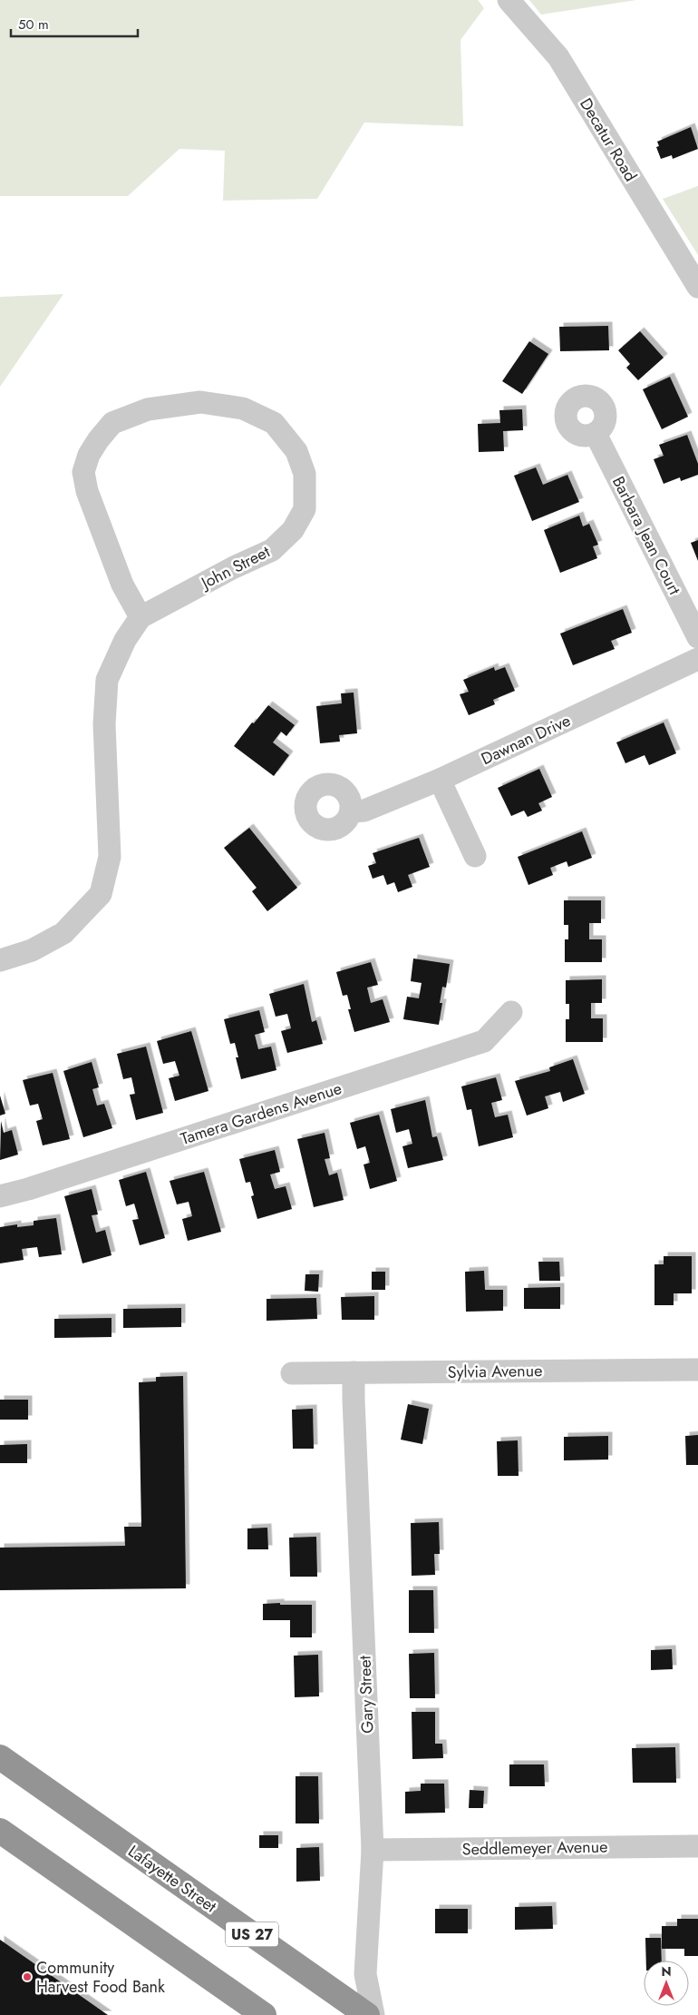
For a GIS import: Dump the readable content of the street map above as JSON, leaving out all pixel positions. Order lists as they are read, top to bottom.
{
  "streets": {
    "highway": ["Lafayette Street", "US 27"],
    "street": [
      "Decatur Road",
      "Barbara Jean Court",
      "John Street",
      "Dawnan Drive",
      "Tamera Gardens Avenue",
      "Sylvia Avenue",
      "Gary Street",
      "Seddlemeyer Avenue"
    ]
  },
  "crossings": [
    ["Sylvia Avenue", "Gary Street"],
    ["Gary Street", "Seddlemeyer Avenue"]
  ],
  "places": ["Community Harvest Food Bank"],
  "scale_bar": "50 m",
  "north": "top"
}
